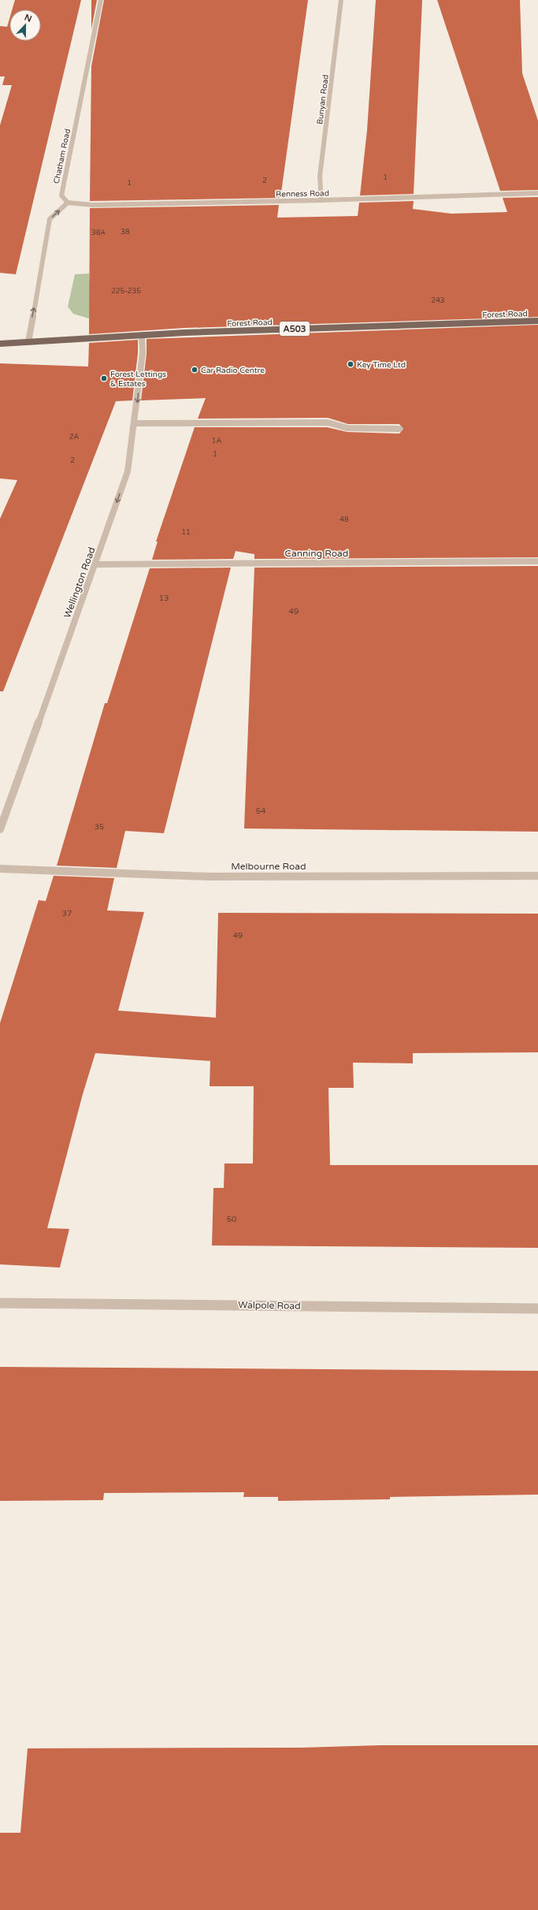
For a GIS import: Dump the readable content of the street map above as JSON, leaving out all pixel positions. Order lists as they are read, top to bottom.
{
  "streets": {
    "main road": ["Forest Road", "A503"],
    "street": [
      "Bunyan Road",
      "Chatham Road",
      "Renness Road",
      "Canning Road",
      "Wellington Road",
      "Melbourne Road",
      "Walpole Road"
    ]
  },
  "crossings": [
    ["Bunyan Road", "Renness Road"],
    ["Chatham Road", "Renness Road"],
    ["Forest Road", "Wellington Road"],
    ["Canning Road", "Wellington Road"]
  ],
  "one_way": ["Wellington Road"],
  "places": ["Key Time Ltd", "Car Radio Centre", "Forest Lettings & Estates"],
  "house_numbers": [
    "1",
    "2",
    "1",
    "38",
    "38A",
    "225-235",
    "243",
    "2A",
    "1A",
    "1",
    "2",
    "48",
    "11",
    "13",
    "49",
    "54",
    "35",
    "37",
    "49",
    "50"
  ],
  "north": "top"
}
